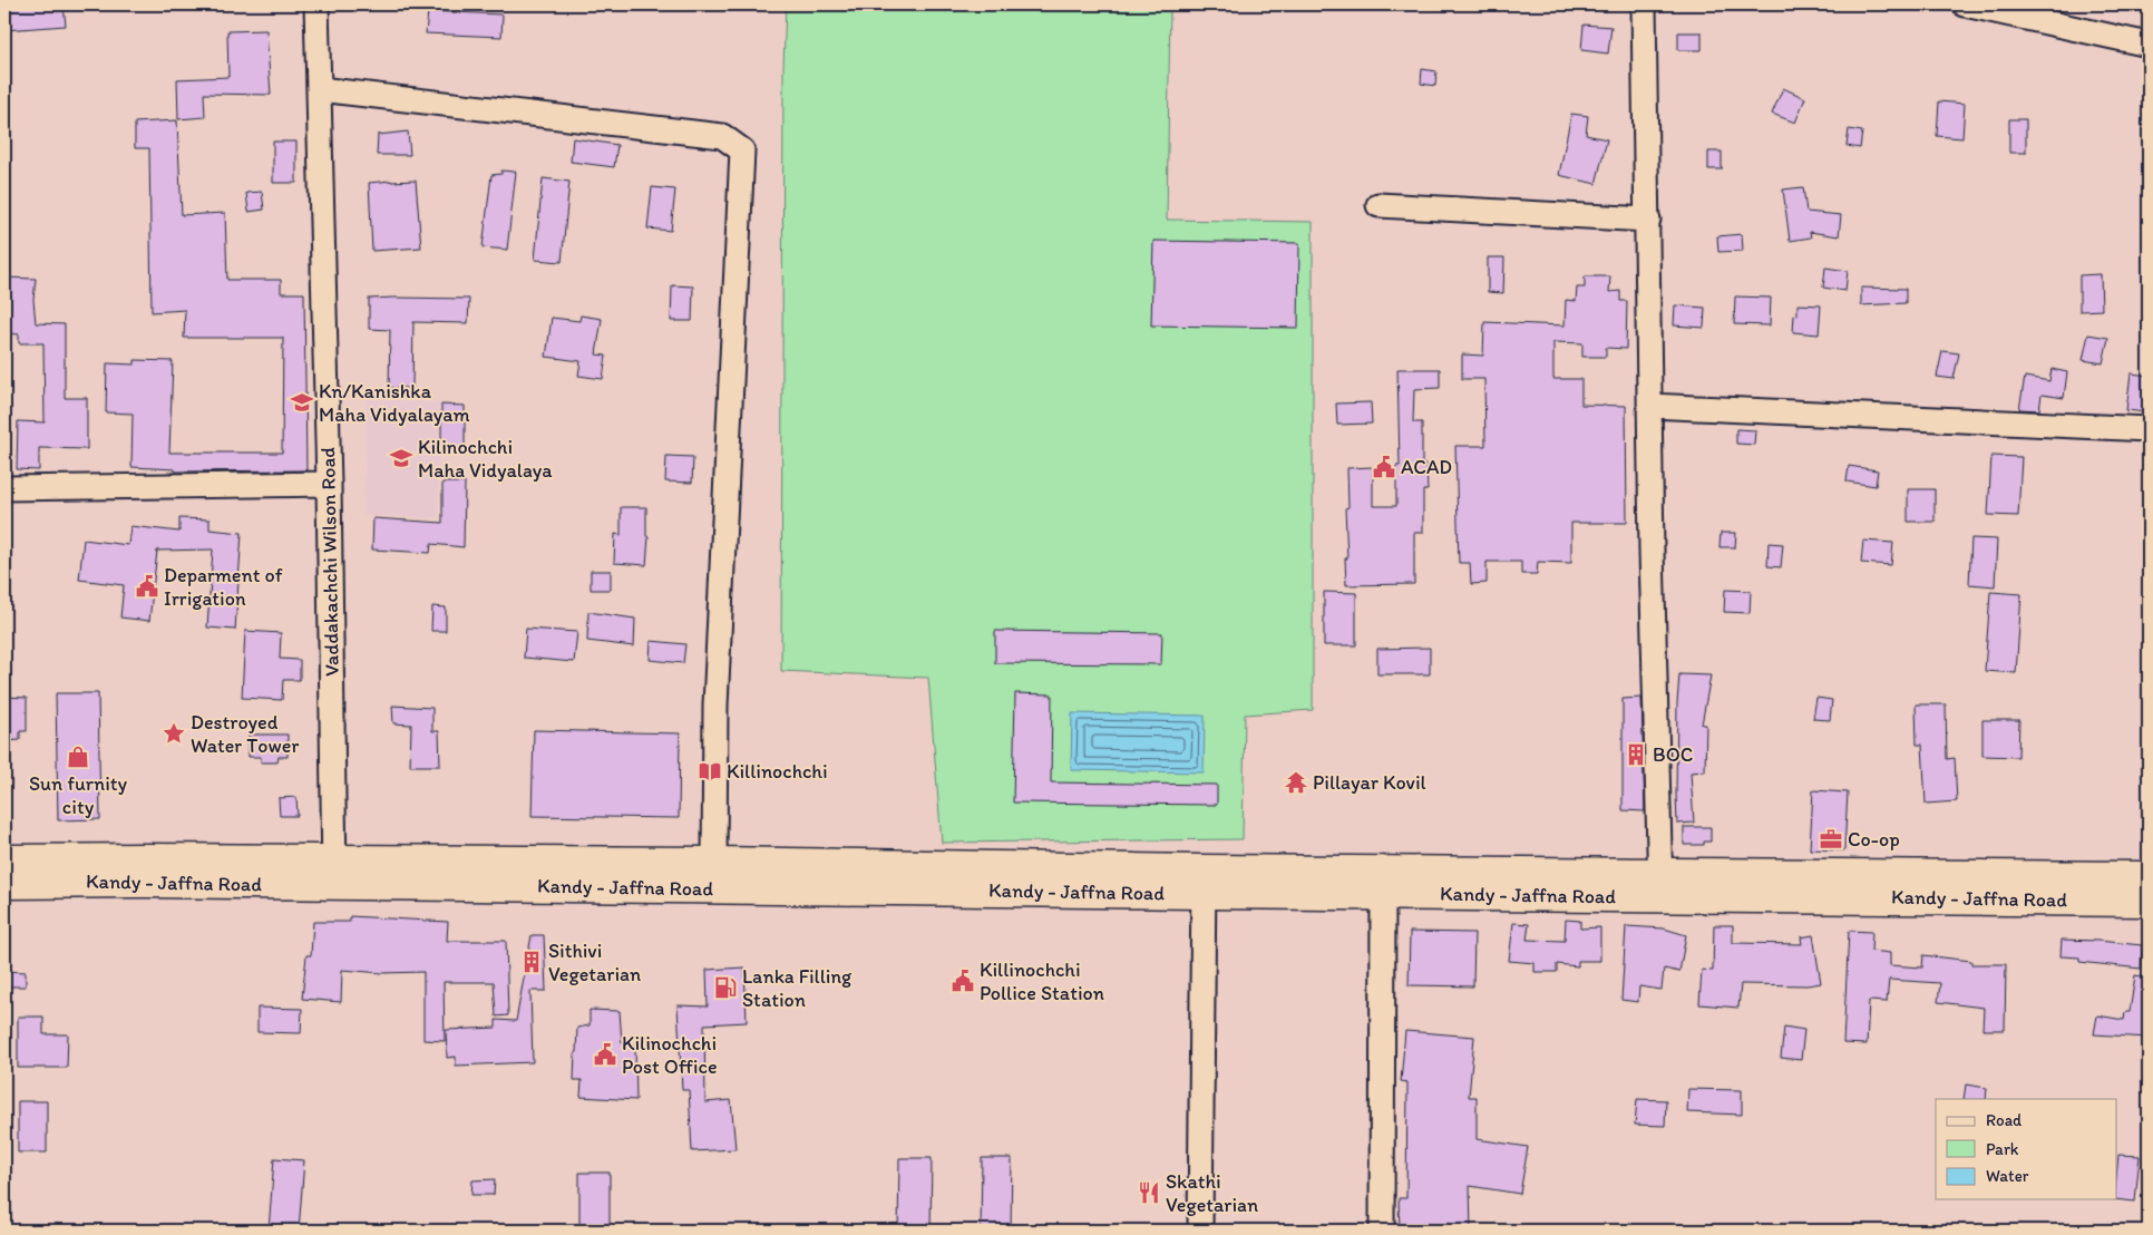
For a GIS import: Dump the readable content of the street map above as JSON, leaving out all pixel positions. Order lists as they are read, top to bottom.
{
  "streets": {
    "highway": ["Kandy - Jaffna Road"],
    "street": ["Vaddakachchi Wilson Road"]
  },
  "crossings": [
    ["Vaddakachchi Wilson Road", "Kandy - Jaffna Road"]
  ],
  "places": {
    "school or university": ["Kn/Kanishka Maha Vidyalayam", "Kilinochchi Maha Vidyalaya"],
    "public building": [
      "ACAD",
      "Deparment of Irrigation",
      "Killinochchi Pollice Station",
      "Kilinochchi Post Office"
    ],
    "place": ["Destroyed Water Tower"],
    "building": ["BOC", "Sithivi Vegetarian"],
    "shop": ["Sun furnity city"],
    "library": ["Killinochchi"],
    "temple": ["Pillayar Kovil"],
    "office": ["Co-op"],
    "fuel station": ["Lanka Filling Station"],
    "restaurant": ["Skathi Vegetarian"]
  },
  "legend": ["Road", "Park", "Water"]
}
